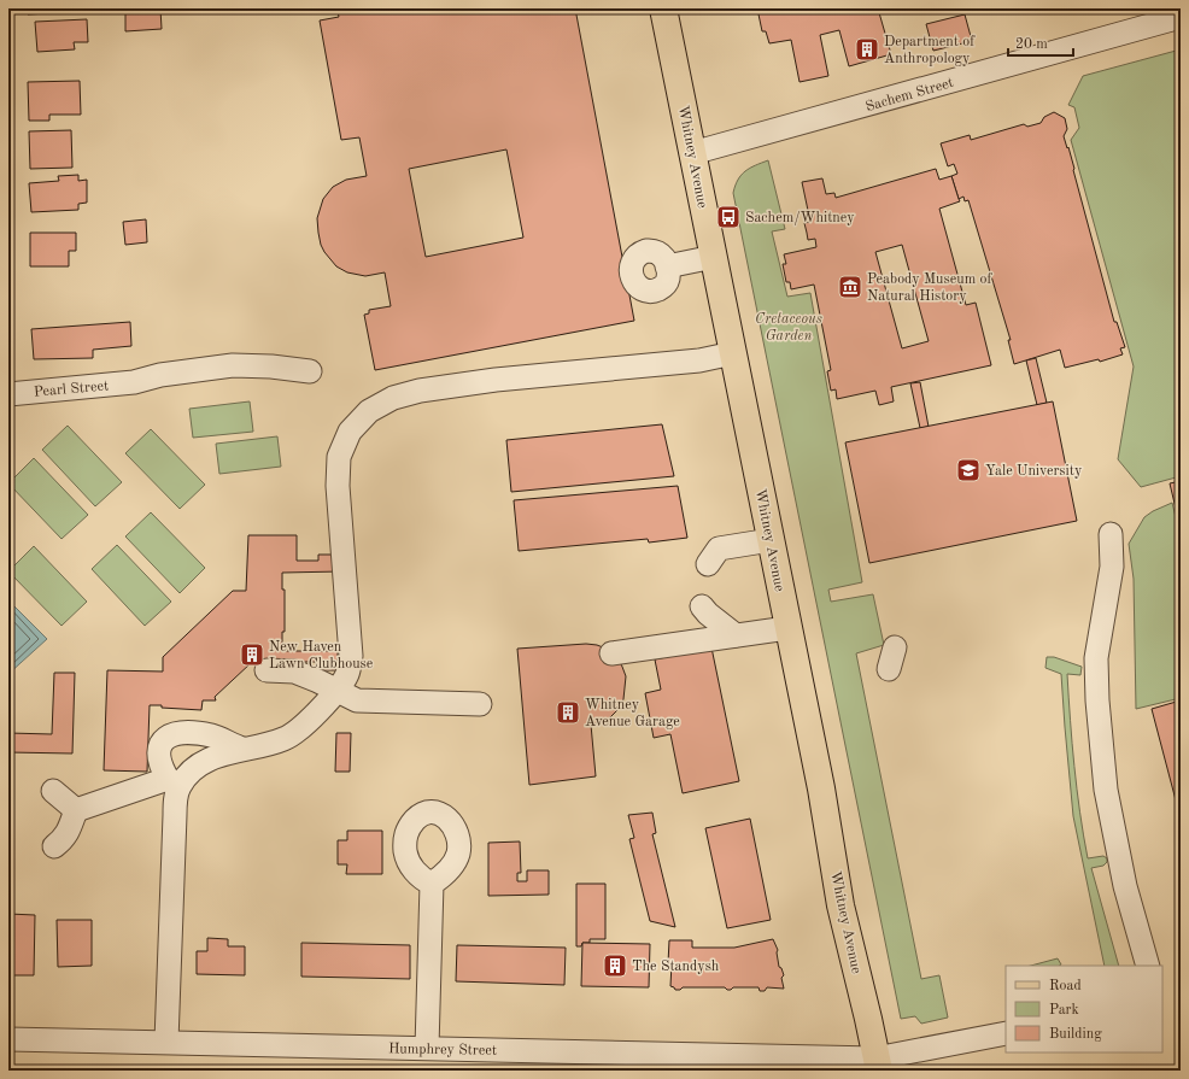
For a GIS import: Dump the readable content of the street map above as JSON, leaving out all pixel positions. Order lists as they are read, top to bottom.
{
  "streets": {
    "main road": ["Whitney Avenue"],
    "street": ["Sachem Street", "Pearl Street", "Humphrey Street"]
  },
  "crossings": [
    ["Sachem Street", "Whitney Avenue"],
    ["Whitney Avenue", "Humphrey Street"]
  ],
  "parks": ["Cretaceous Garden"],
  "places": {
    "building": [
      "Department of Anthropology",
      "New Haven Lawn Clubhouse",
      "Whitney Avenue Garage",
      "The Standysh"
    ],
    "bus stop": ["Sachem/Whitney"],
    "museum": ["Peabody Museum of Natural History"],
    "school or university": ["Yale University"]
  },
  "legend": ["Road", "Park", "Building"],
  "scale_bar": "20 m"
}
